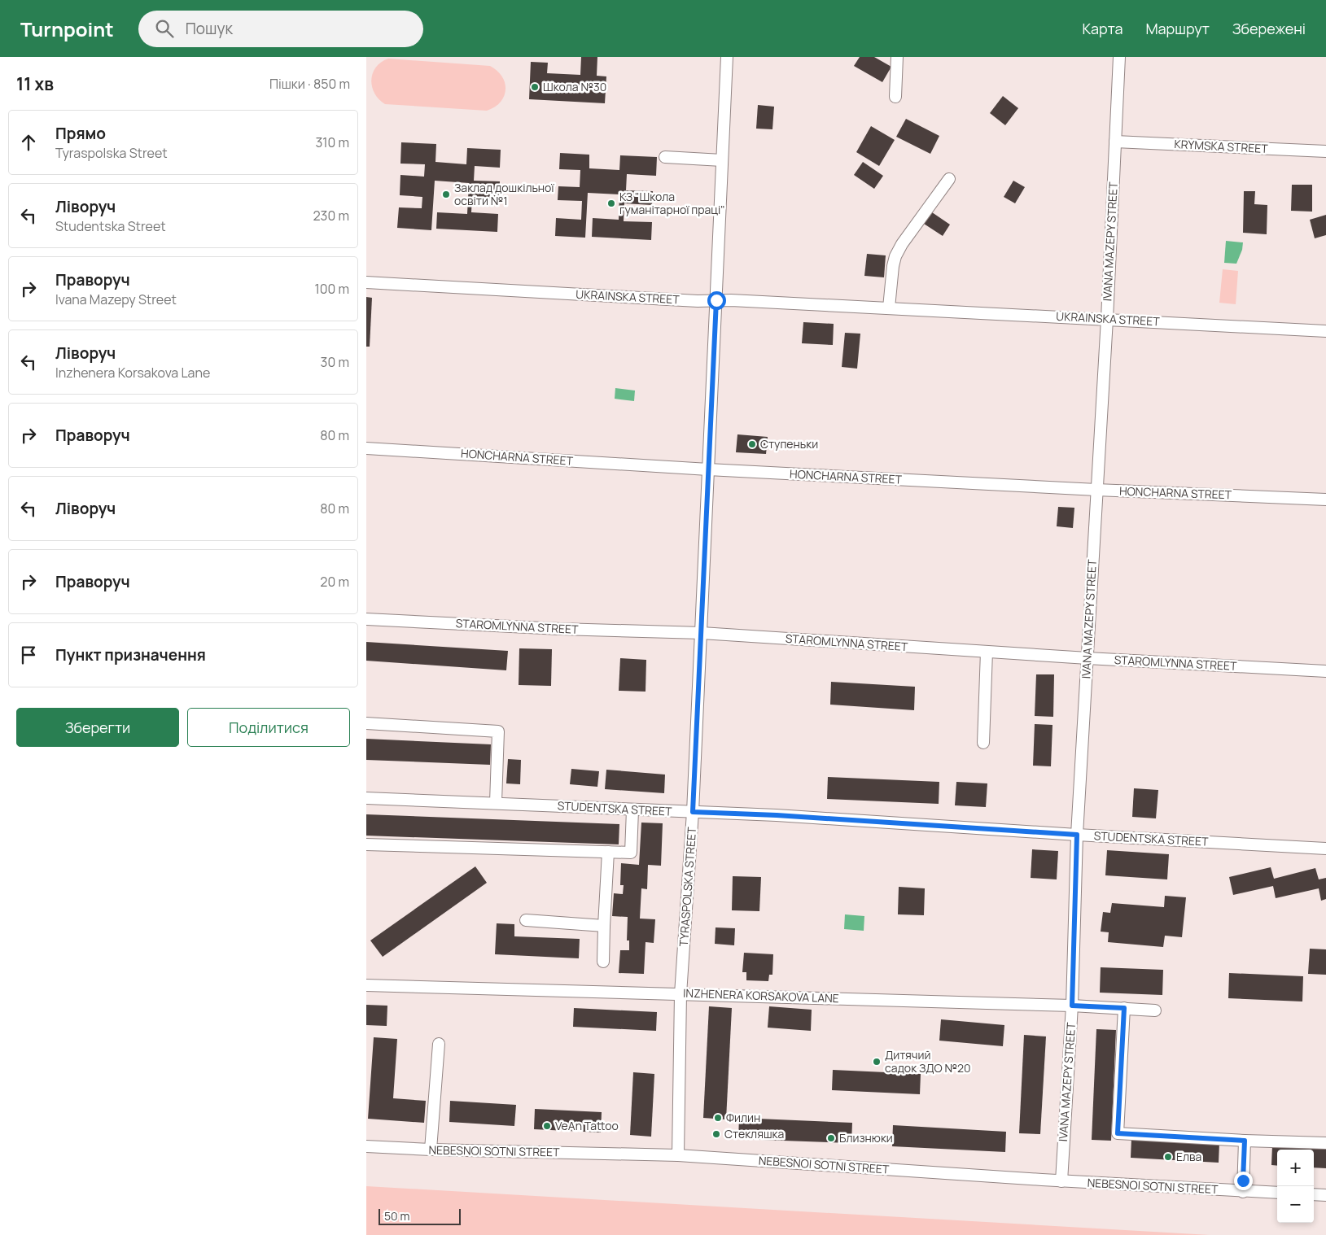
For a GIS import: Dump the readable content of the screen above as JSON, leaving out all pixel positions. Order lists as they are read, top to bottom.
{
  "streets": {
    "street": [
      "KRYMSKA STREET",
      "IVANA MAZEPY STREET",
      "UKRAINSKA STREET",
      "HONCHARNA STREET",
      "STAROMLYNNA STREET",
      "STUDENTSKA STREET",
      "TYRASPOLSKA STREET",
      "INZHENERA KORSAKOVA LANE",
      "NEBESNOI SOTNI STREET"
    ]
  },
  "crossings": [
    ["KRYMSKA STREET", "IVANA MAZEPY STREET"],
    ["IVANA MAZEPY STREET", "UKRAINSKA STREET"],
    ["IVANA MAZEPY STREET", "HONCHARNA STREET"],
    ["IVANA MAZEPY STREET", "STAROMLYNNA STREET"],
    ["IVANA MAZEPY STREET", "STUDENTSKA STREET"],
    ["IVANA MAZEPY STREET", "INZHENERA KORSAKOVA LANE"],
    ["IVANA MAZEPY STREET", "NEBESNOI SOTNI STREET"],
    ["UKRAINSKA STREET", "TYRASPOLSKA STREET"],
    ["HONCHARNA STREET", "TYRASPOLSKA STREET"],
    ["STAROMLYNNA STREET", "TYRASPOLSKA STREET"],
    ["STUDENTSKA STREET", "TYRASPOLSKA STREET"],
    ["TYRASPOLSKA STREET", "INZHENERA KORSAKOVA LANE"],
    ["TYRASPOLSKA STREET", "NEBESNOI SOTNI STREET"]
  ],
  "places": [
    "Школа №30",
    "Заклад дошкільної освіти №1",
    "КЗ \"Школа гуманітарної праці\"",
    "Ступеньки",
    "Дитячий садок ЗДО №20",
    "Филин",
    "VeAn Tattoo",
    "Стекляшка",
    "Близнюки",
    "Елва"
  ],
  "scale_bar": "50 m",
  "page": {
    "header": "Turnpoint",
    "search": "Пошук",
    "nav": ["Карта", "Маршрут", "Збережені"],
    "heading": ["11 хв", "Пішки · 850 m"],
    "list": [
      ["Прямо", "Tyraspolska Street", "310 m"],
      ["Ліворуч", "Studentska Street", "230 m"],
      ["Праворуч", "Ivana Mazepy Street", "100 m"],
      ["Ліворуч", "Inzhenera Korsakova Lane", "30 m"],
      ["Праворуч", "80 m"],
      ["Ліворуч", "80 m"],
      ["Праворуч", "20 m"],
      "Пункт призначення"
    ],
    "buttons": ["Зберегти", "Поділитися"],
    "map_buttons": ["+", "−"],
    "scale": "50 m"
  }
}
